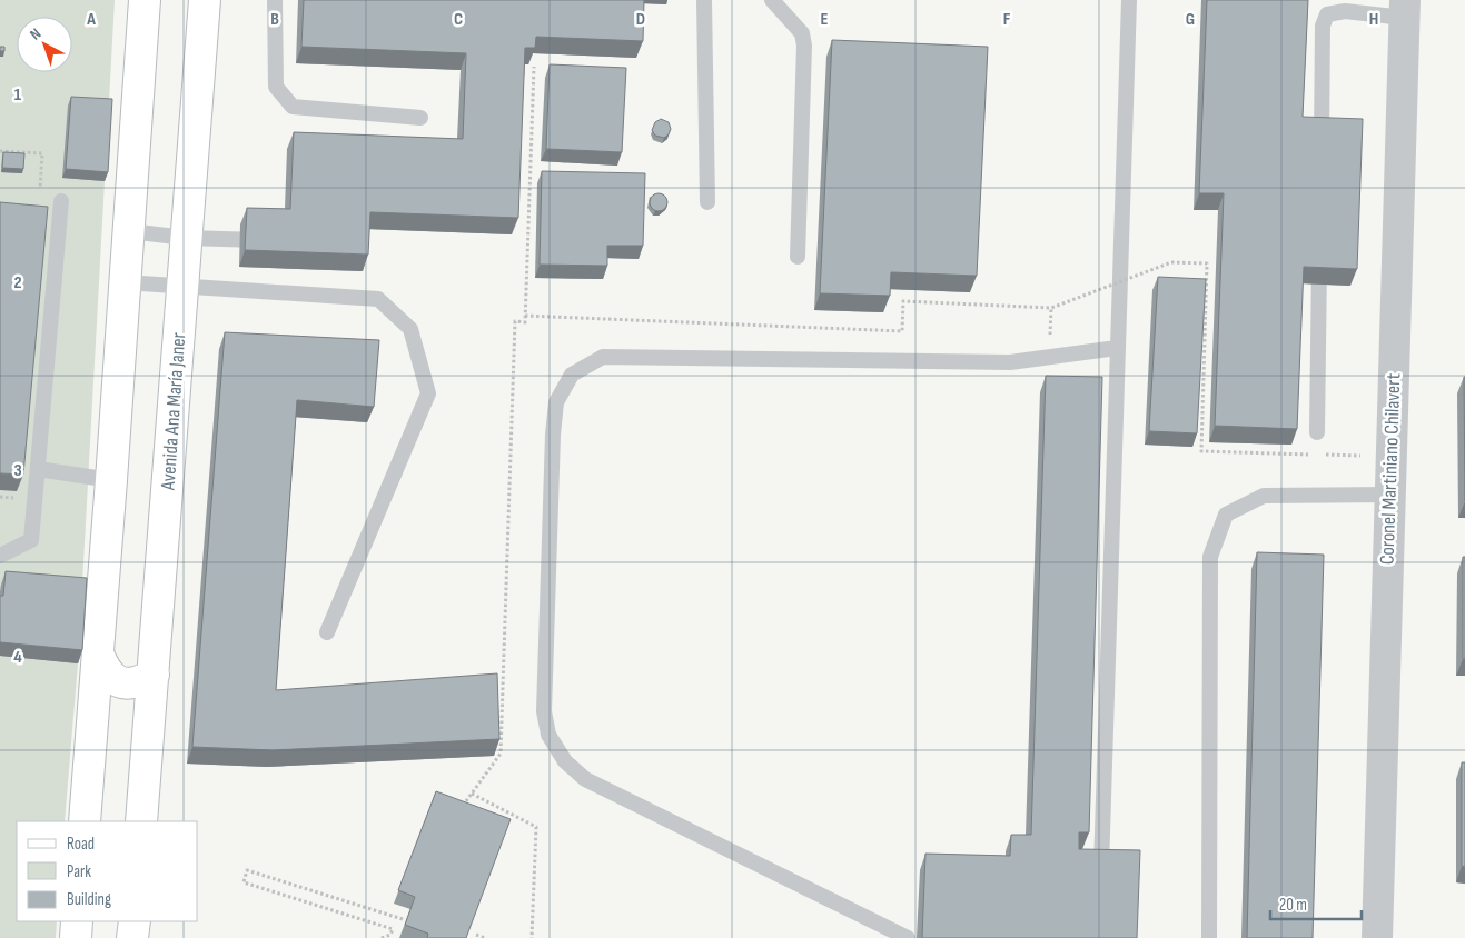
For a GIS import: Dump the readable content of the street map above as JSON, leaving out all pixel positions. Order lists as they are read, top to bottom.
{
  "streets": {
    "street": ["Avenida Ana María Janer", "Coronel Martiniano Chilavert"]
  },
  "legend": ["Road", "Park", "Building"],
  "scale_bar": "20 m",
  "north": "top left",
  "grid": {
    "columns": [
      "A",
      "B",
      "C",
      "D",
      "E",
      "F",
      "G",
      "H"
    ],
    "rows": [
      "1",
      "2",
      "3",
      "4"
    ]
  }
}
